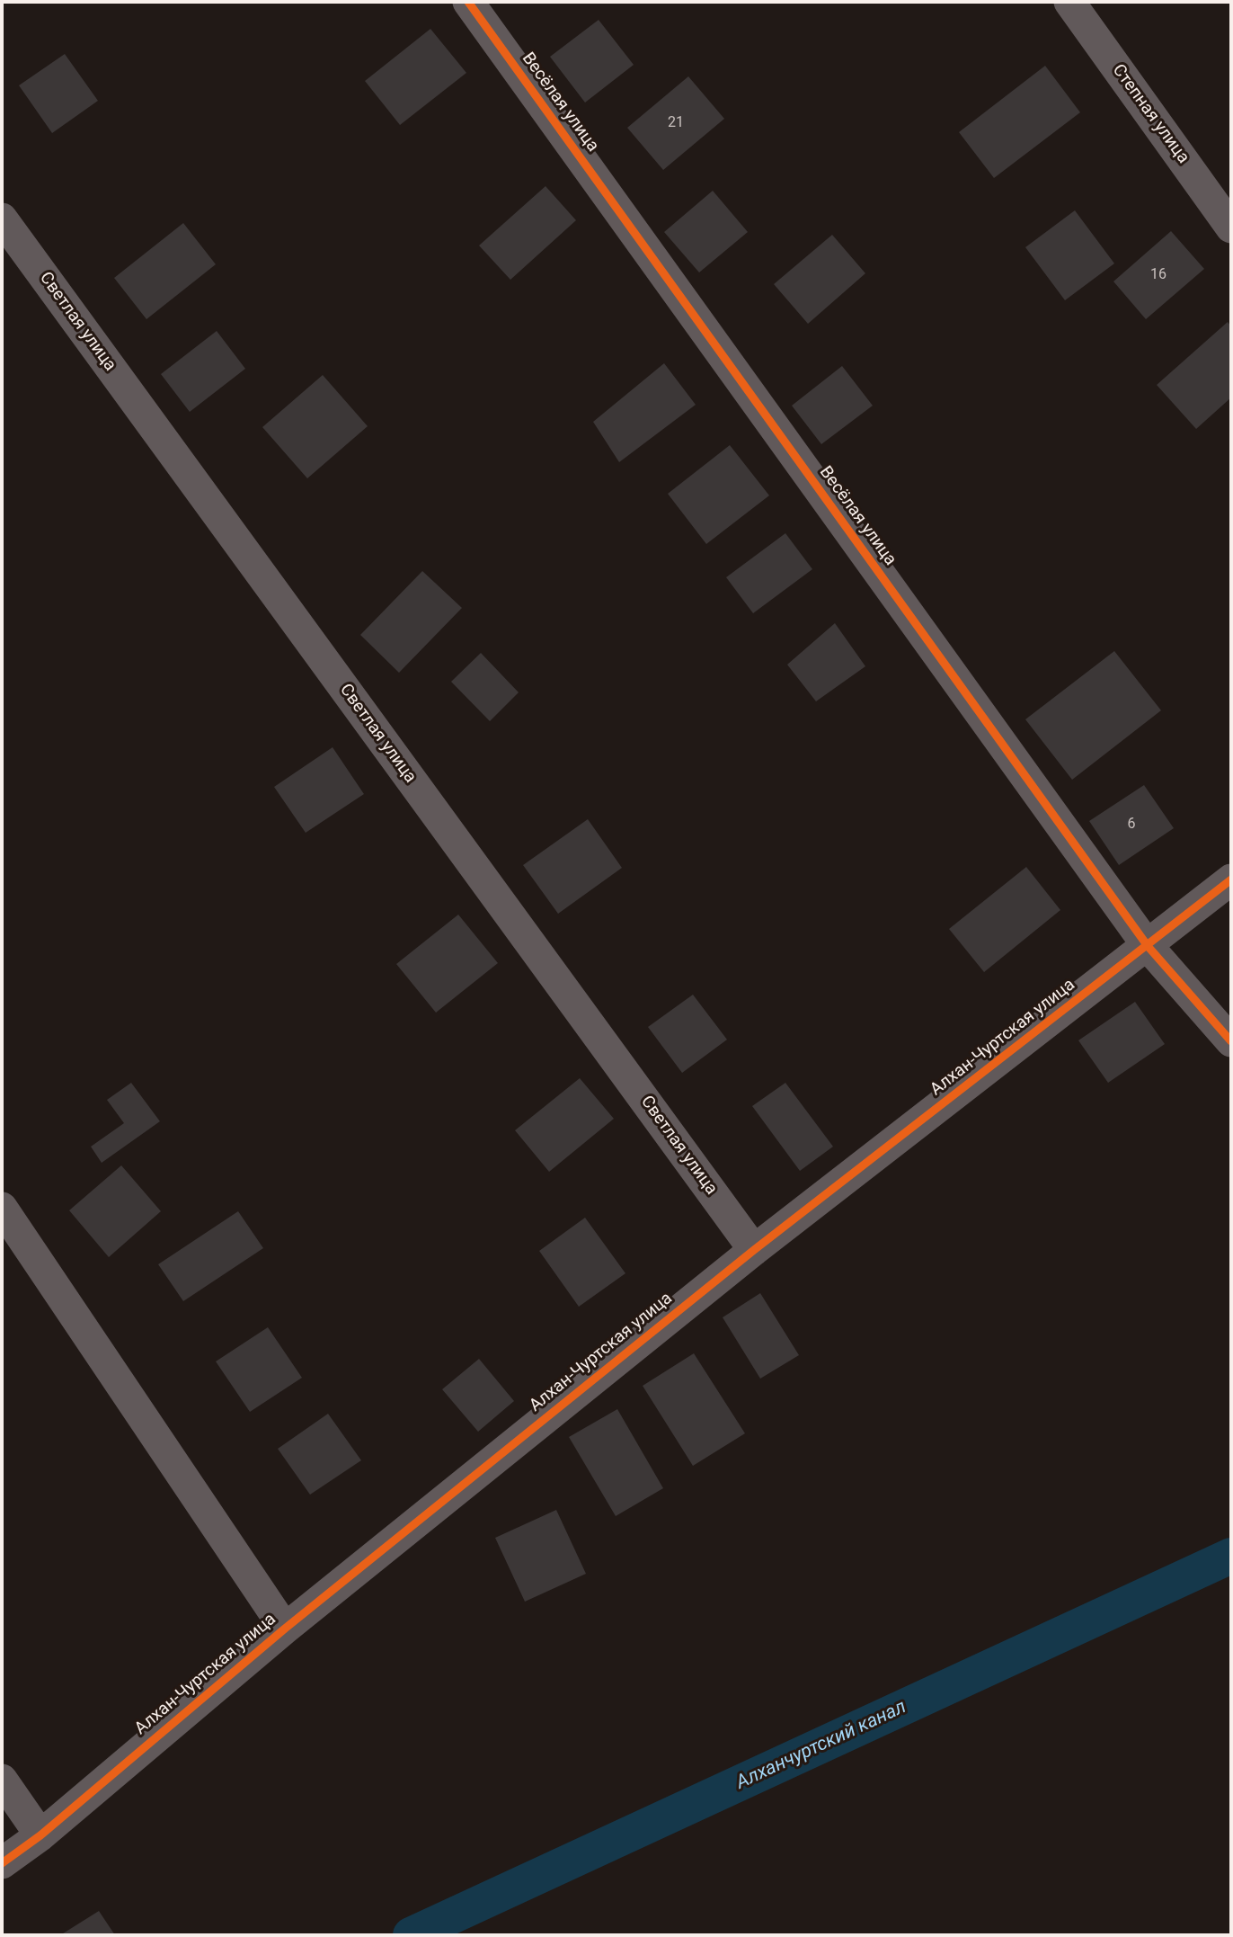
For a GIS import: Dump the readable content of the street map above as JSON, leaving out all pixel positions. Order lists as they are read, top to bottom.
{
  "streets": {
    "street": [
      "Весёлая улица",
      "Степная улица",
      "Светлая улица",
      "Алхан-Чуртская улица"
    ]
  },
  "crossings": [
    ["Весёлая улица", "Алхан-Чуртская улица"],
    ["Светлая улица", "Алхан-Чуртская улица"]
  ],
  "water": ["Алханчуртский канал"],
  "house_numbers": ["21", "16", "6"]
}
